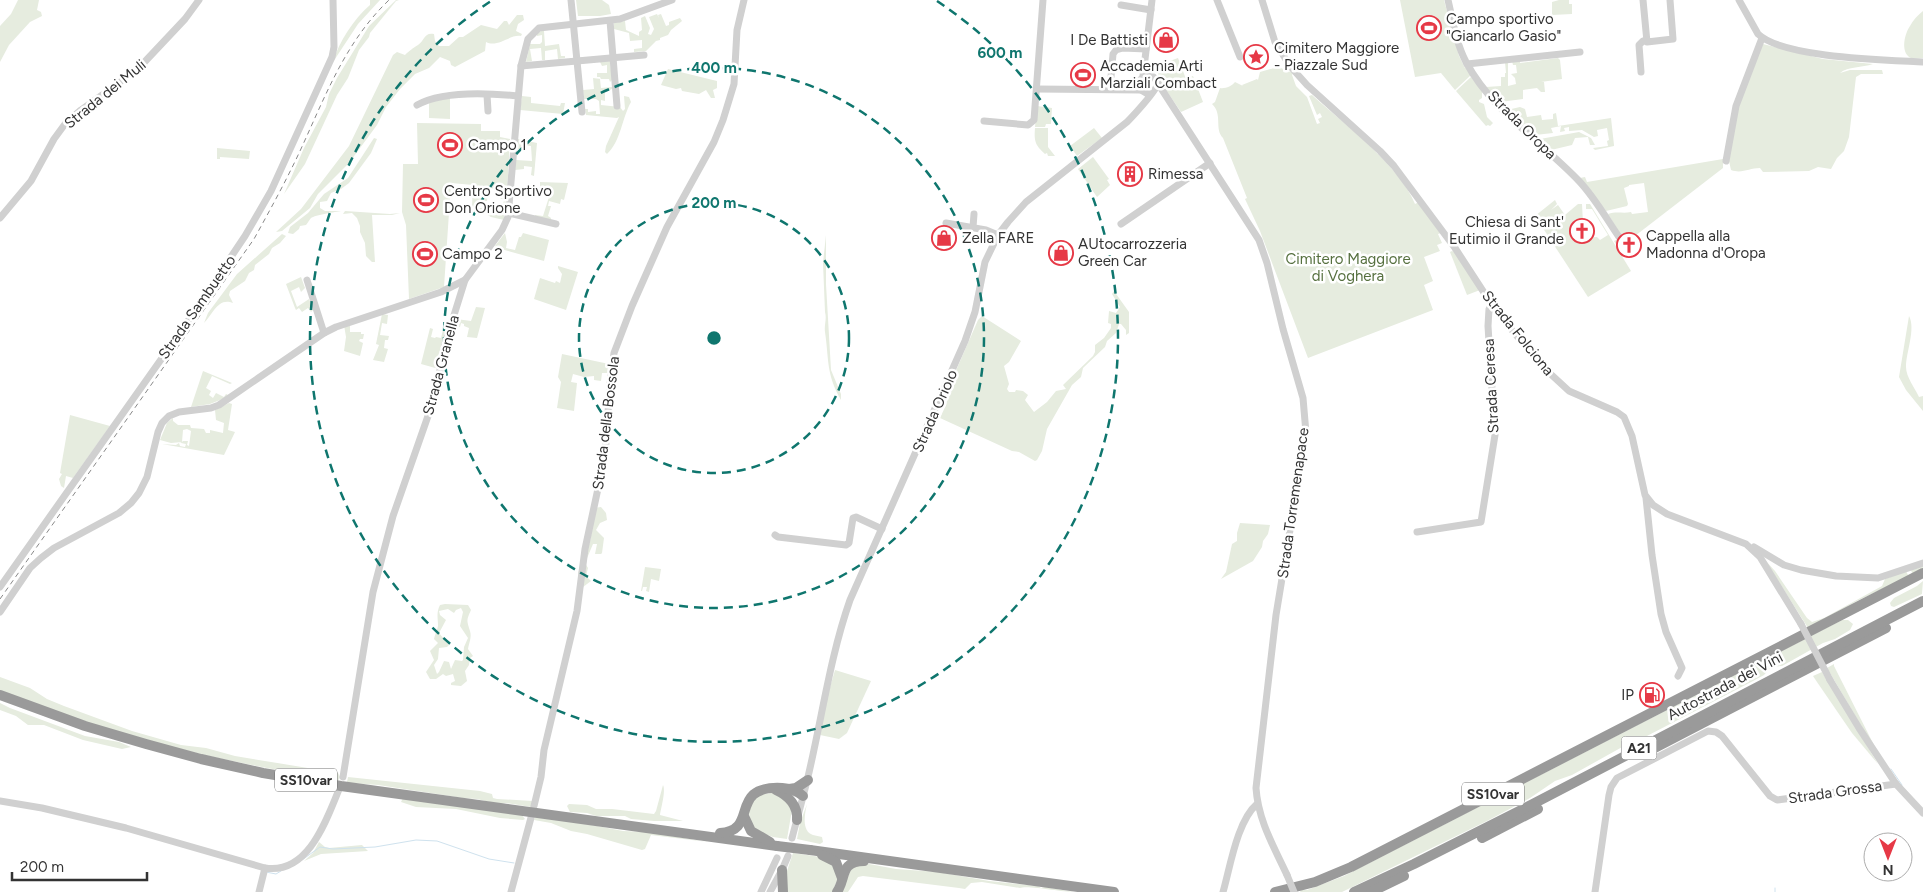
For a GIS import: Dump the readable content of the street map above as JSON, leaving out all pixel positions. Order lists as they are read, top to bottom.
{
  "streets": {
    "highway": ["Autostrada dei Vini", "A21", "SS10var"],
    "street": [
      "Strada dei Muli",
      "Strada Oropa",
      "Strada Sambuetto",
      "Strada Folciona",
      "Strada Granella",
      "Strada Ceresa",
      "Strada Oriolo",
      "Strada della Bossola",
      "Strada Torremenapace",
      "Strada Grossa"
    ]
  },
  "crossings": [
    ["Strada Folciona", "Strada Ceresa"],
    ["Strada Oriolo", "Strada Torremenapace"]
  ],
  "parks": ["Cimitero Maggiore di Voghera"],
  "places": {
    "sports": [
      "Campo sportivo \"Giancarlo Gasio\"",
      "Accademia Arti Marziali Combact",
      "Campo 1",
      "Centro Sportivo Don Orione",
      "Campo 2"
    ],
    "shop": ["I De Battisti", "Zella FARE", "AUtocarrozzeria Green Car"],
    "place": ["Cimitero Maggiore - Piazzale Sud"],
    "building": ["Rimessa"],
    "church": ["Chiesa di Sant' Eutimio il Grande", "Cappella alla Madonna d'Oropa"],
    "fuel station": ["IP"]
  },
  "scale_bar": "200 m",
  "north": "bottom",
  "rings": ["600 m", "400 m", "200 m"]
}
